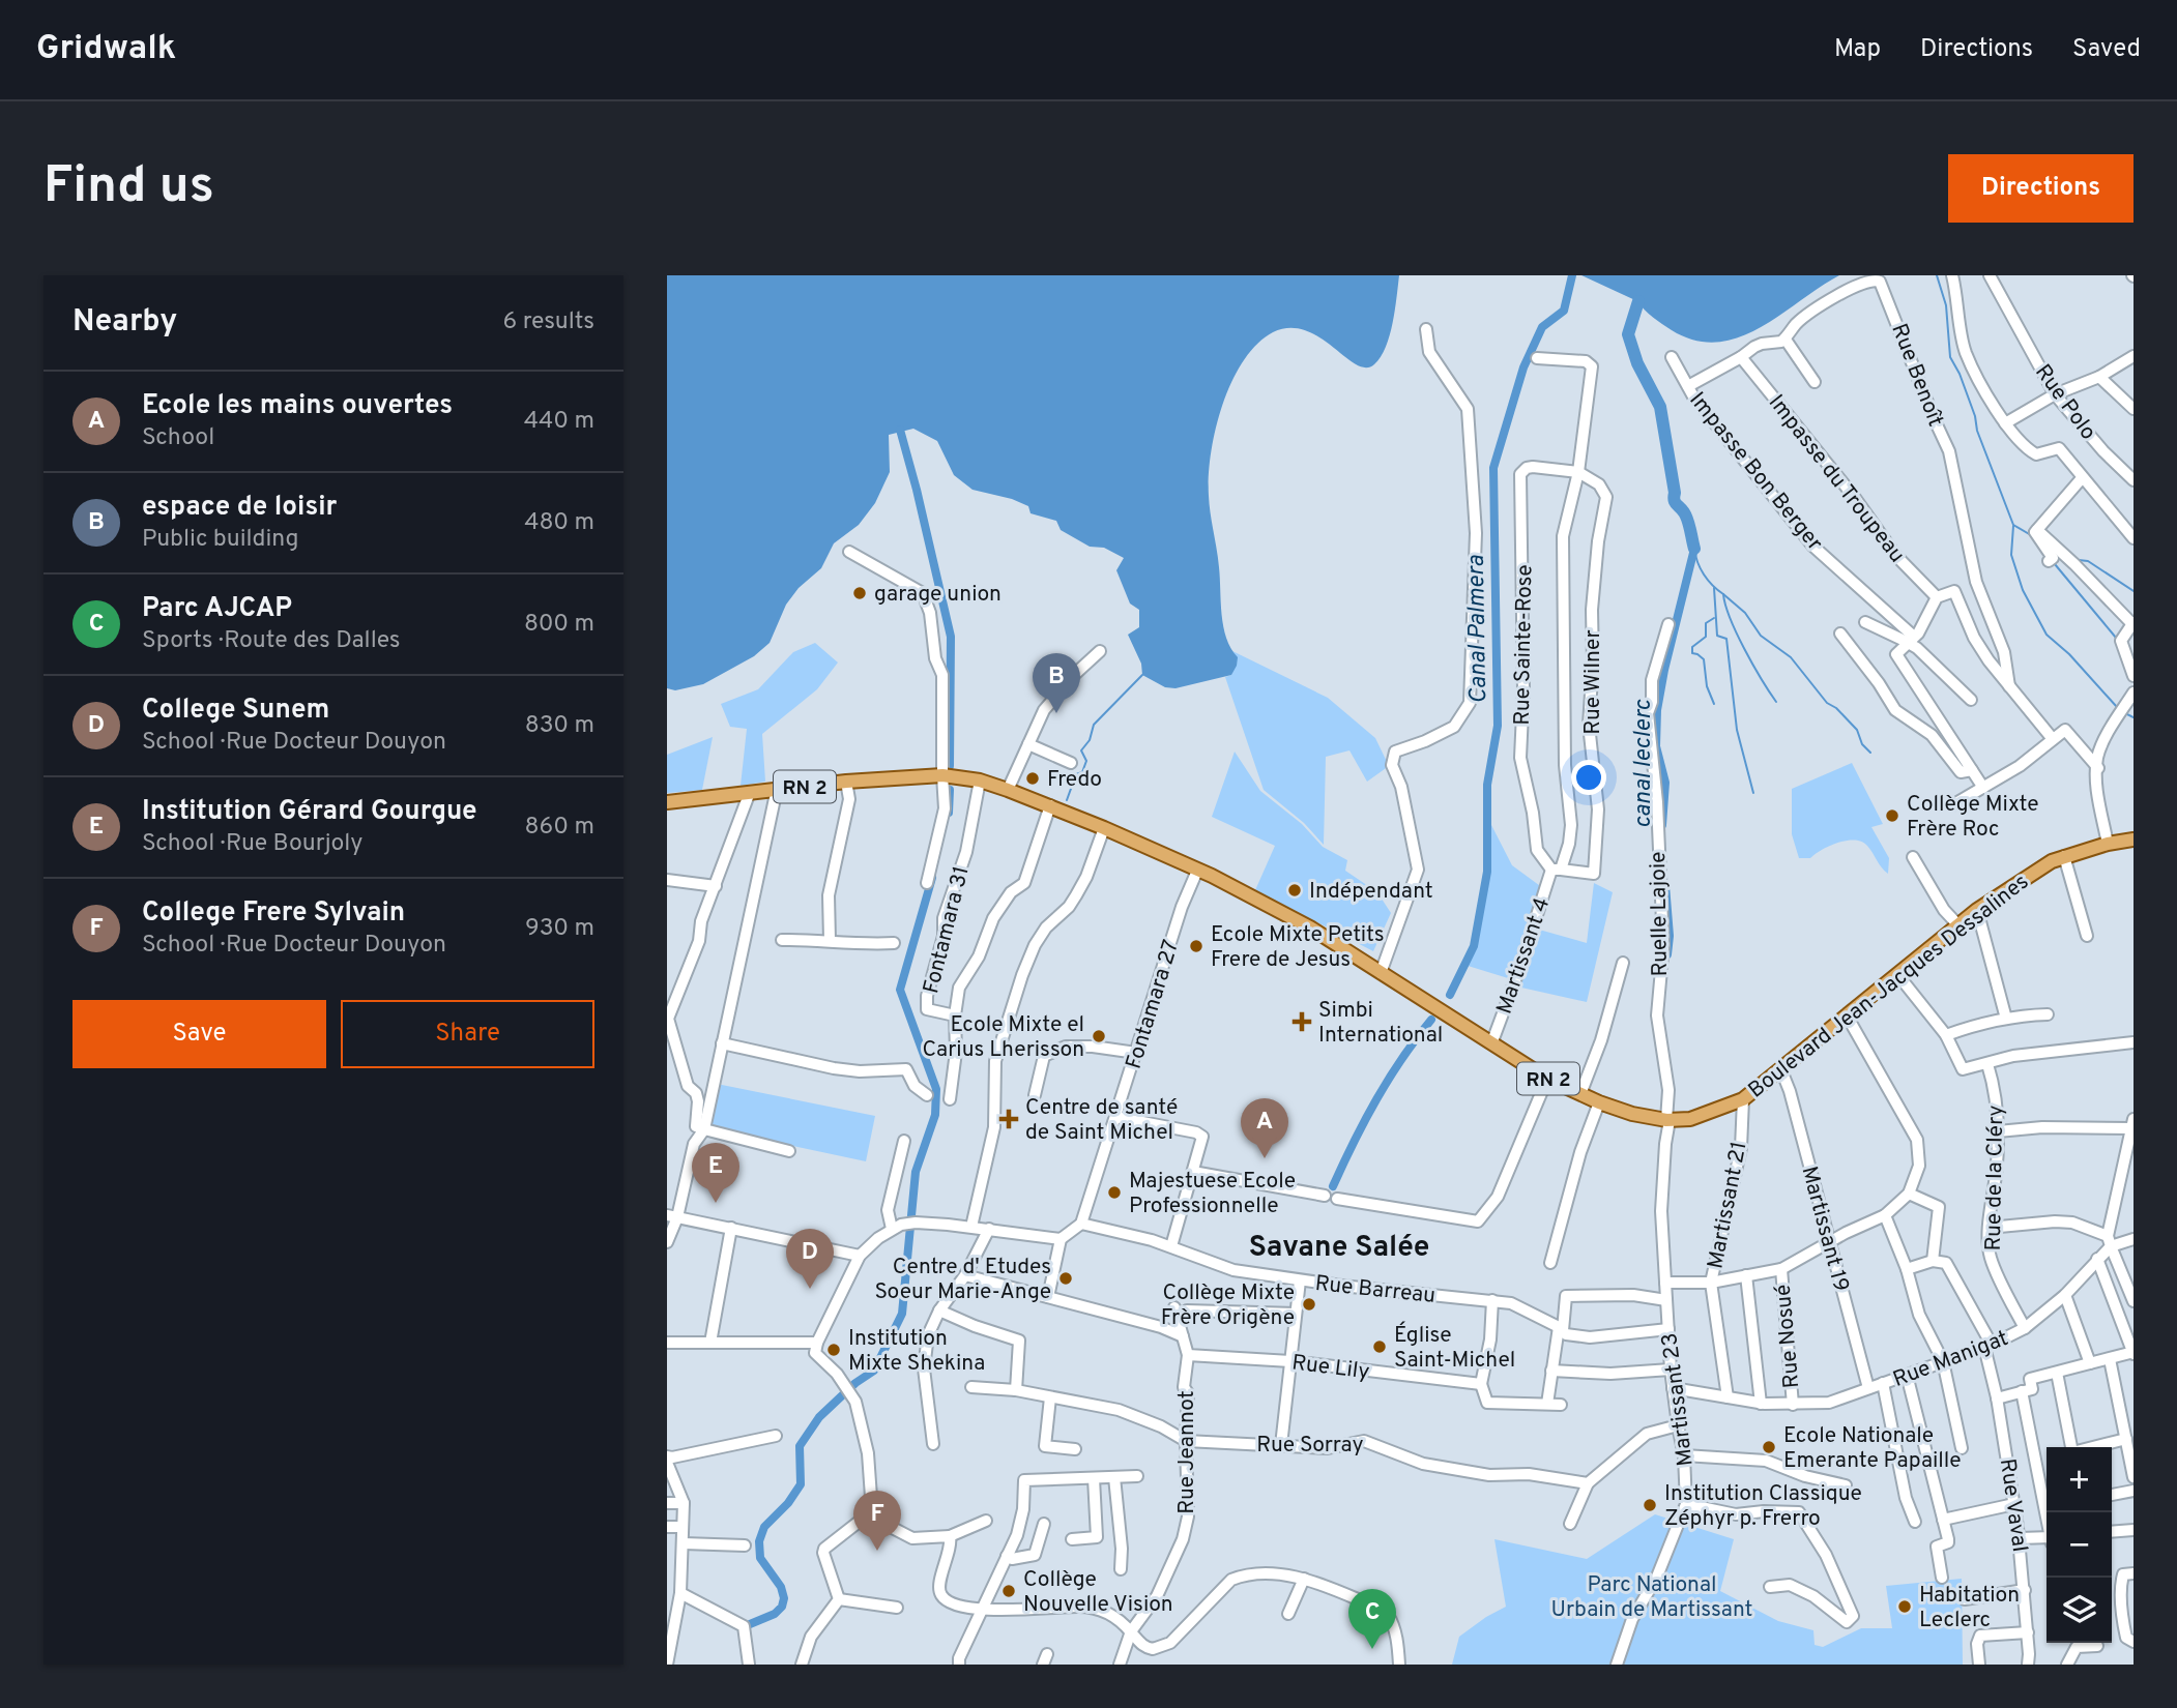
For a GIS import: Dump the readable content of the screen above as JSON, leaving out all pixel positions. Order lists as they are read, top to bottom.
{
  "streets": {
    "main road": ["RN 2", "Boulevard Jean-Jacques Dessalines"],
    "street": [
      "Rue Benoît",
      "Rue Polo",
      "Impasse Bon Berger",
      "Impasse du Troupeau",
      "Rue Sainte-Rose",
      "Rue Wilner",
      "Ruelle Lajoie",
      "Fontamara 31",
      "Martissant 4",
      "Fontamara 27",
      "Rue de la Cléry",
      "Martissant 21",
      "Martissant 19",
      "Rue Barreau",
      "Rue Nosué",
      "Rue Manigat",
      "Rue Lily",
      "Martissant 23",
      "Rue Sorray",
      "Rue Jeannot",
      "Rue Vaval"
    ]
  },
  "crossings": [
    ["Rue Sainte-Rose", "Rue Wilner"],
    ["Rue Sainte-Rose", "Martissant 4"],
    ["Rue Wilner", "Martissant 4"],
    ["RN 2", "Boulevard Jean-Jacques Dessalines"],
    ["Ruelle Lajoie", "Boulevard Jean-Jacques Dessalines"],
    ["Ruelle Lajoie", "Martissant 23"],
    ["Fontamara 31", "Boulevard Jean-Jacques Dessalines"],
    ["Martissant 4", "Boulevard Jean-Jacques Dessalines"],
    ["Boulevard Jean-Jacques Dessalines", "Fontamara 27"],
    ["Boulevard Jean-Jacques Dessalines", "Martissant 21"],
    ["Boulevard Jean-Jacques Dessalines", "Martissant 19"],
    ["Boulevard Jean-Jacques Dessalines", "Martissant 23"],
    ["Fontamara 27", "Rue Barreau"],
    ["Rue de la Cléry", "Rue Manigat"],
    ["Martissant 21", "Rue Manigat"],
    ["Martissant 19", "Rue Manigat"],
    ["Rue Barreau", "Martissant 23"],
    ["Rue Nosué", "Rue Manigat"],
    ["Rue Manigat", "Martissant 23"],
    ["Rue Manigat", "Rue Vaval"],
    ["Rue Lily", "Rue Jeannot"],
    ["Rue Sorray", "Rue Jeannot"]
  ],
  "districts": ["Savane Salée"],
  "water": ["Canal Palmera", "canal leclerc"],
  "parks": ["Parc National Urbain de Martissant"],
  "places": {
    "other": [
      "garage union",
      "Fredo",
      "Collège Mixte Frère Roc",
      "Indépendant",
      "Ecole Mixte Petits Frere de Jesus",
      "Ecole Mixte el Carius Lherisson",
      "Majestuese Ecole Professionnelle",
      "Centre d' Etudes Soeur Marie-Ange",
      "Collège Mixte Frère Origène",
      "Église Saint-Michel",
      "Institution Mixte Shekina",
      "Ecole Nationale Emerante Papaille",
      "Institution Classique Zéphyr p. Frerro",
      "Collège Nouvelle Vision",
      "Habitation Leclerc"
    ],
    "health": ["Simbi International", "Centre de santé de Saint Michel"]
  },
  "page": {
    "header": "Gridwalk",
    "nav": ["Map", "Directions", "Saved"],
    "buttons": [
      "Directions",
      ["Save", "Share"]
    ],
    "title": "Find us",
    "heading": ["Nearby", "6 results"],
    "list": [
      {
        "mark": "A",
        "name": "Ecole les mains ouvertes",
        "note": "School",
        "value": "440 m"
      },
      {
        "mark": "B",
        "name": "espace de loisir",
        "note": "Public building",
        "value": "480 m"
      },
      {
        "mark": "C",
        "name": "Parc AJCAP",
        "note": "Sports · Route des Dalles",
        "value": "800 m"
      },
      {
        "mark": "D",
        "name": "College Sunem",
        "note": "School · Rue Docteur Douyon",
        "value": "830 m"
      },
      {
        "mark": "E",
        "name": "Institution Gérard Gourgue",
        "note": "School · Rue Bourjoly",
        "value": "860 m"
      },
      {
        "mark": "F",
        "name": "College Frere Sylvain",
        "note": "School · Rue Docteur Douyon",
        "value": "930 m"
      }
    ],
    "pins": [
      "B",
      "A",
      "E",
      "D",
      "F",
      "C"
    ],
    "map_buttons": ["+", "−"]
  }
}
